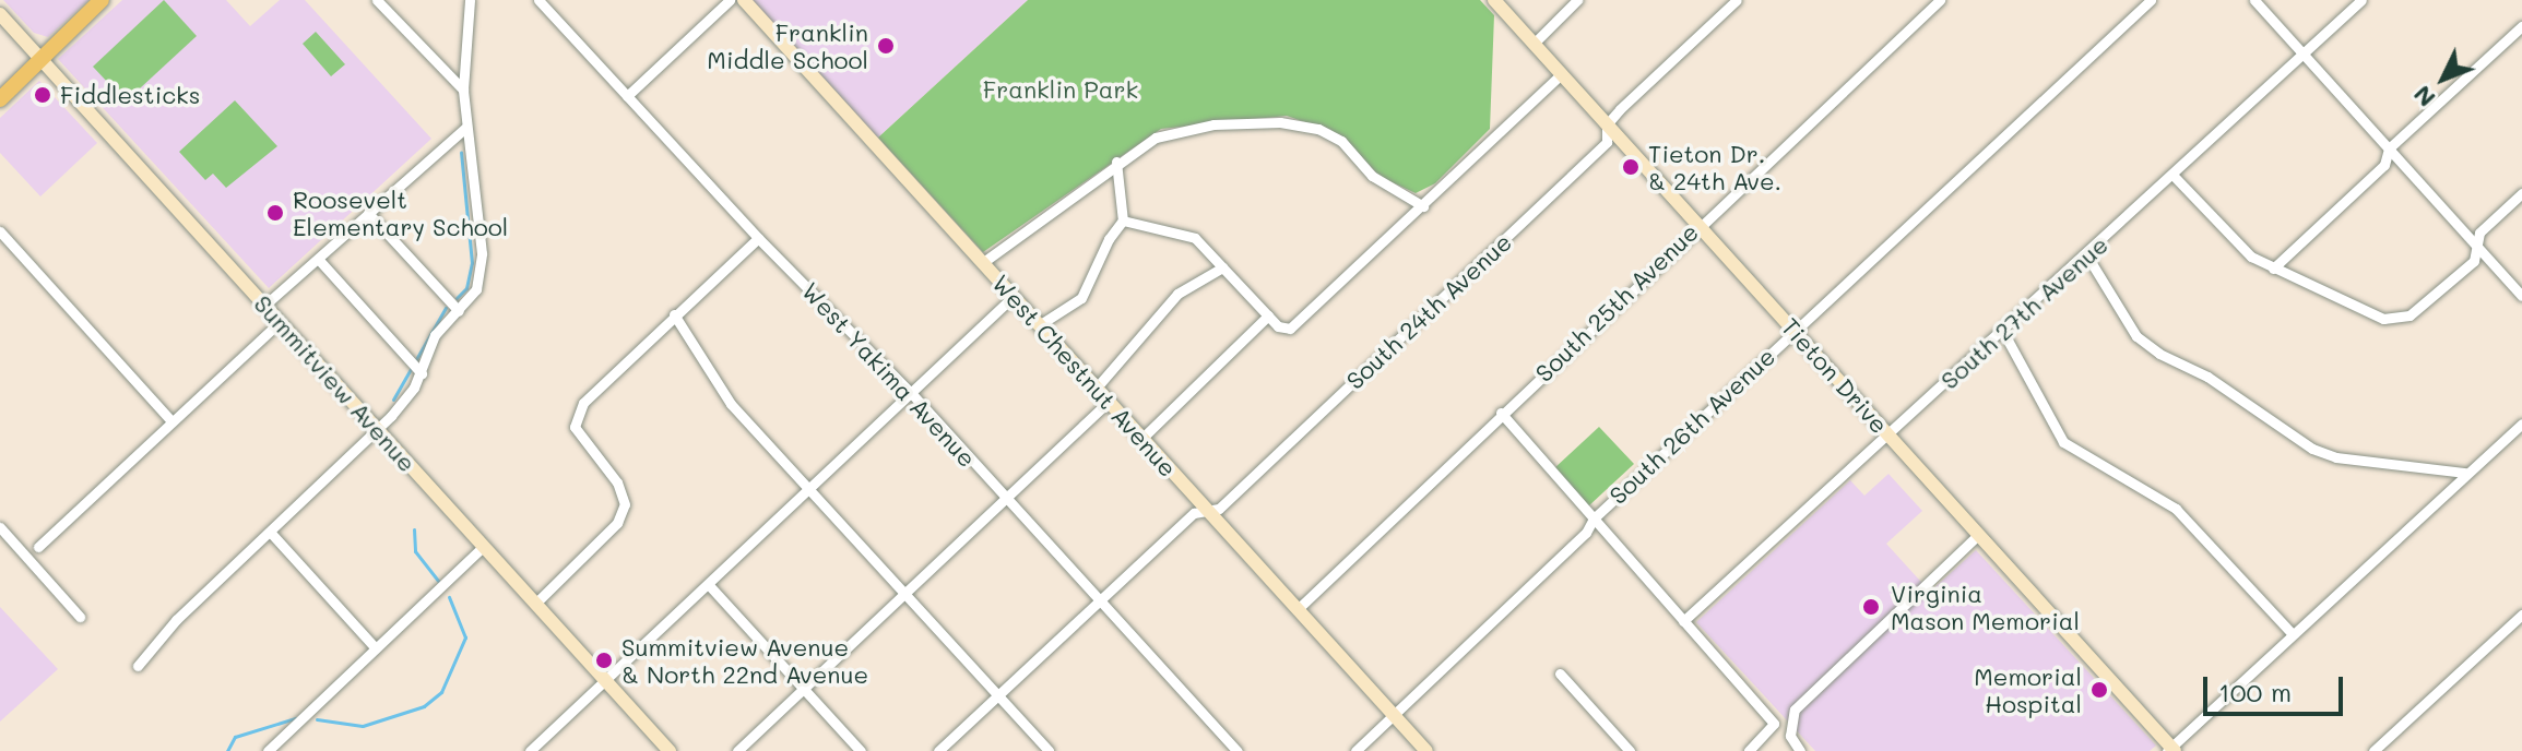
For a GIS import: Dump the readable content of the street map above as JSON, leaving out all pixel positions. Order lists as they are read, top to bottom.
{
  "streets": {
    "main road": ["West Chestnut Avenue", "Tieton Drive", "Summitview Avenue"],
    "street": [
      "South 25th Avenue",
      "South 24th Avenue",
      "South 27th Avenue",
      "West Yakima Avenue",
      "South 26th Avenue"
    ]
  },
  "crossings": [
    ["South 25th Avenue", "West Chestnut Avenue"],
    ["South 25th Avenue", "Tieton Drive"],
    ["South 24th Avenue", "West Yakima Avenue"],
    ["South 24th Avenue", "West Chestnut Avenue"],
    ["South 24th Avenue", "Tieton Drive"],
    ["South 27th Avenue", "Tieton Drive"],
    ["West Chestnut Avenue", "South 26th Avenue"],
    ["Tieton Drive", "South 26th Avenue"]
  ],
  "parks": ["Franklin Park"],
  "places": [
    "Franklin Middle School",
    "Fiddlesticks",
    "Tieton Dr. & 24th Ave.",
    "Roosevelt Elementary School",
    "Virginia Mason Memorial",
    "Summitview Avenue & North 22nd Avenue",
    "Memorial Hospital"
  ],
  "scale_bar": "100 m",
  "north": "bottom left"
}
